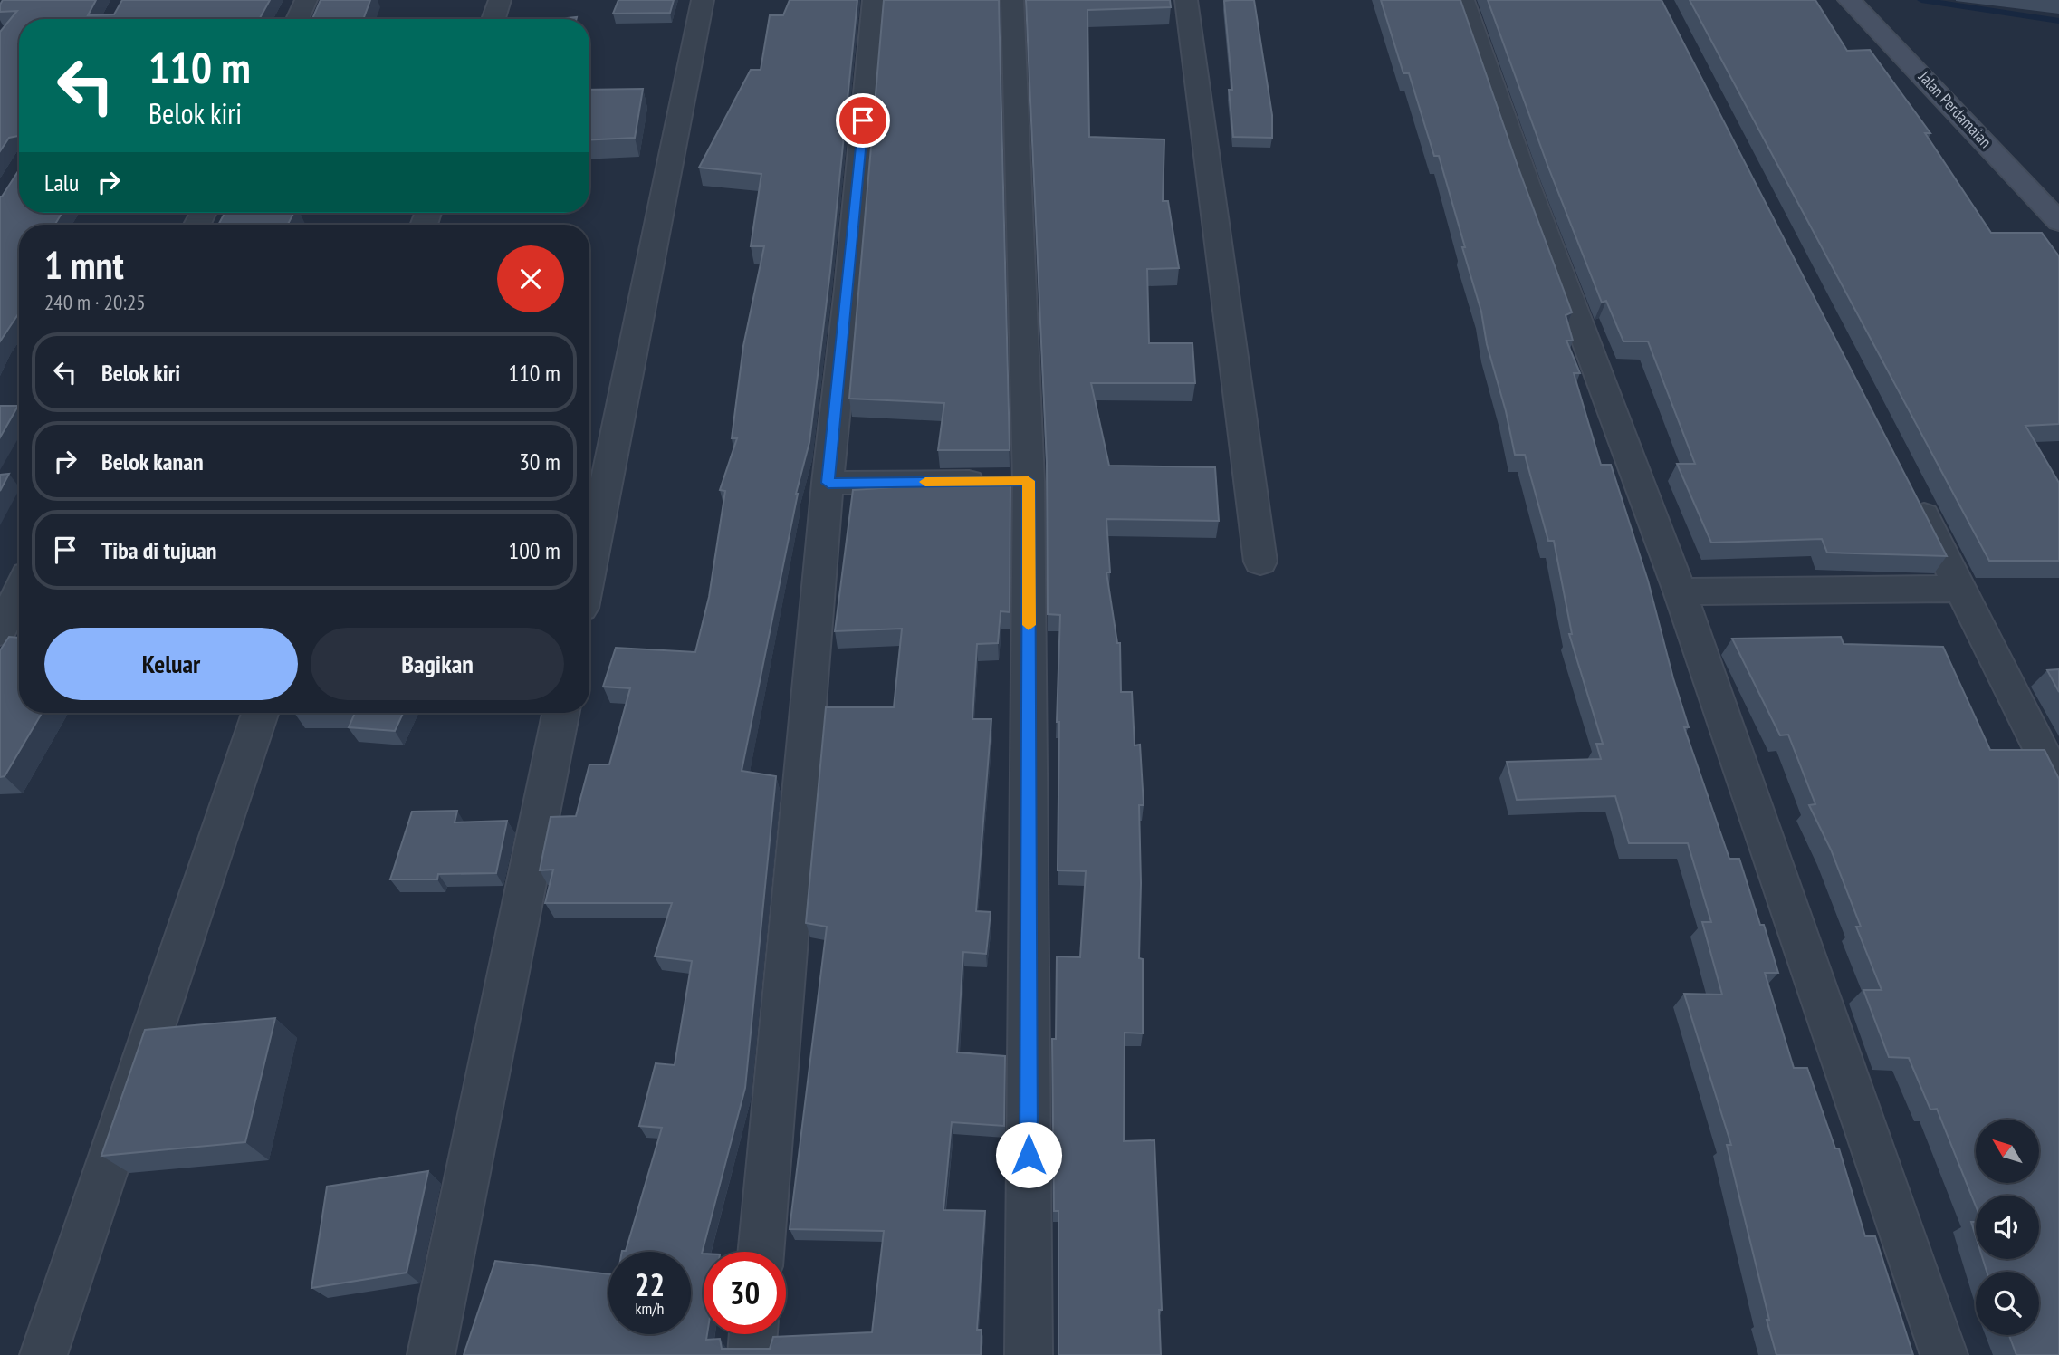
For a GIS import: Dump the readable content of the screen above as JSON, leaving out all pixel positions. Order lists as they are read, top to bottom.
{
  "streets": {
    "street": ["Jalan Perdamaian"]
  },
  "north": "top left",
  "page": {
    "turn": ["110 m", "Belok kiri"],
    "then": "Lalu",
    "heading": ["1 mnt", "240 m · 20:25"],
    "list": [
      {
        "name": "Belok kiri",
        "value": "110 m"
      },
      {
        "name": "Belok kanan",
        "value": "30 m"
      },
      {
        "name": "Tiba di tujuan",
        "value": "100 m"
      }
    ],
    "buttons": ["Keluar", "Bagikan"],
    "speed": "22 km/h",
    "limit": "30"
  }
}
